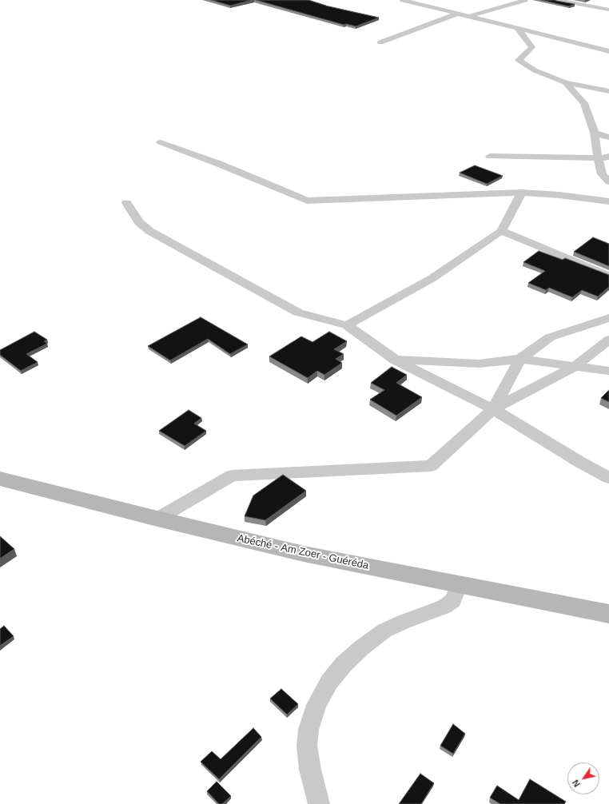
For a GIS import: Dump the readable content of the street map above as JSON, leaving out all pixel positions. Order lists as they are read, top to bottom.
{
  "streets": {
    "main road": ["Abéché - Am Zoer - Guéréda"]
  },
  "north": "bottom left"
}
